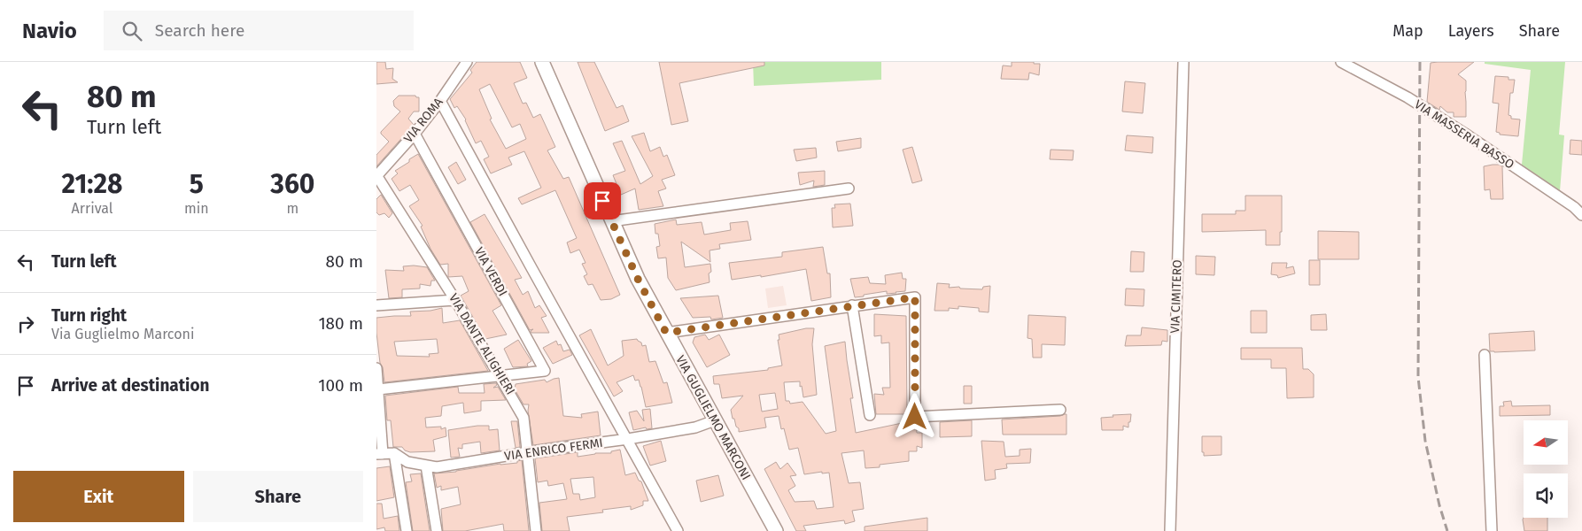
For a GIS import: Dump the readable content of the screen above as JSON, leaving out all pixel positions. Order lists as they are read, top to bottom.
{
  "streets": {
    "street": [
      "VIA ROMA",
      "VIA MASSERIA BASSO",
      "VIA VERDI",
      "VIA CIMITERO",
      "VIA DANTE ALIGHIERI",
      "VIA GUGLIELMO MARCONI",
      "VIA ENRICO FERMI"
    ]
  },
  "crossings": [
    ["VIA ROMA", "VIA VERDI"],
    ["VIA ROMA", "VIA DANTE ALIGHIERI"],
    ["VIA VERDI", "VIA DANTE ALIGHIERI"],
    ["VIA DANTE ALIGHIERI", "VIA ENRICO FERMI"],
    ["VIA GUGLIELMO MARCONI", "VIA ENRICO FERMI"]
  ],
  "north": "left",
  "page": {
    "header": "Navio",
    "search": "Search here",
    "nav": ["Map", "Layers", "Share"],
    "turn": ["80 m", "Turn left"],
    "eta": [
      "21:28",
      "Arrival",
      "5",
      "min",
      "360",
      "m"
    ],
    "list": [
      {
        "name": "Turn left",
        "value": "80 m"
      },
      {
        "name": "Turn right",
        "note": "Via Guglielmo Marconi",
        "value": "180 m"
      },
      {
        "name": "Arrive at destination",
        "value": "100 m"
      }
    ],
    "buttons": ["Exit", "Share"]
  }
}
